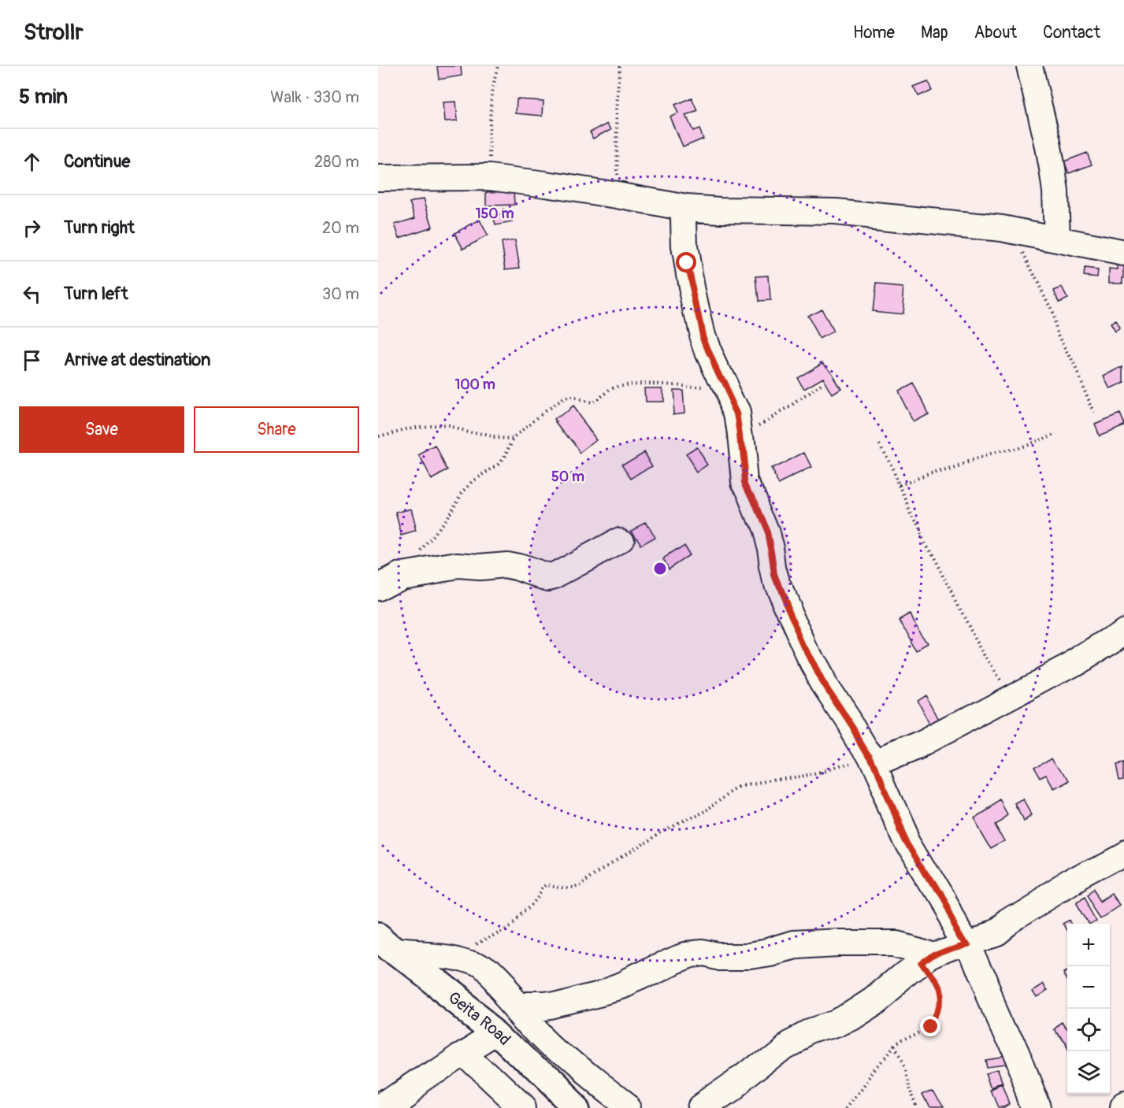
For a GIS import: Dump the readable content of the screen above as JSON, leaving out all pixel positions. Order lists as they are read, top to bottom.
{
  "streets": {
    "highway": ["Geita Road"]
  },
  "page": {
    "header": "Strollr",
    "nav": [
      "Home",
      "Map",
      "About",
      "Contact"
    ],
    "heading": ["5 min", "Walk · 330 m"],
    "list": [
      ["Continue", "280 m"],
      ["Turn right", "20 m"],
      ["Turn left", "30 m"],
      "Arrive at destination"
    ],
    "buttons": ["Save", "Share"],
    "map_buttons": ["+", "−"]
  },
  "rings": ["150 m", "100 m", "50 m"]
}
